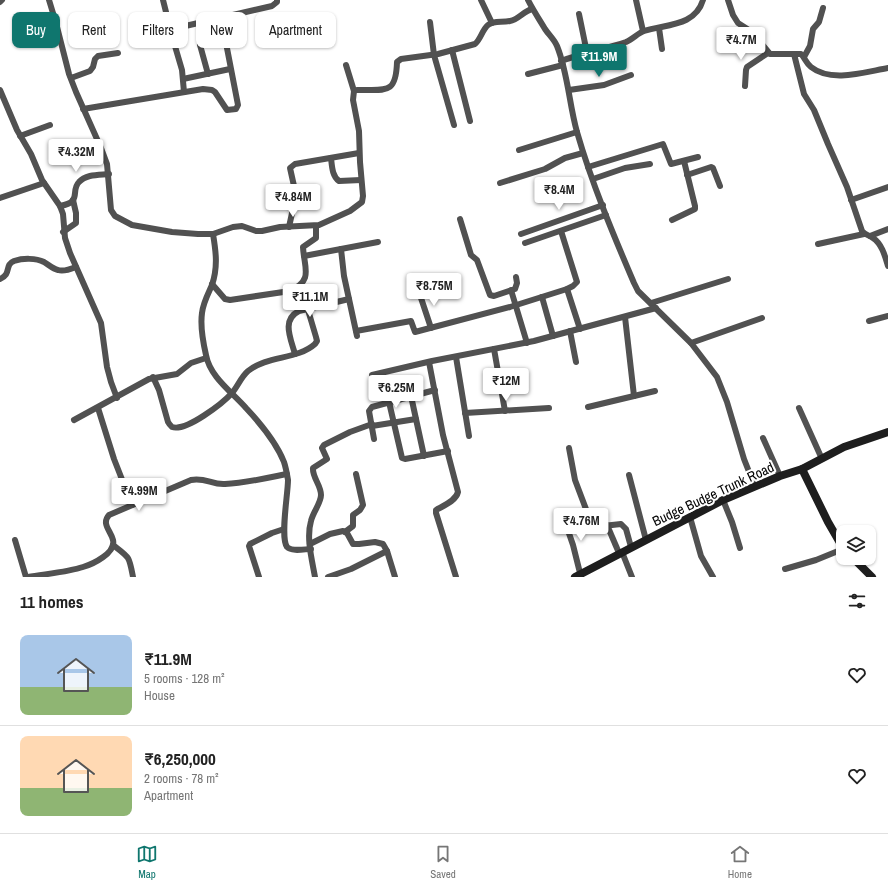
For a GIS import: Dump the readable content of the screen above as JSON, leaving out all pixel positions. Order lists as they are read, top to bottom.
{
  "streets": {
    "main road": ["Budge Budge Trunk Road"]
  },
  "page": {
    "chip": [
      "Buy",
      "Rent",
      "Filters",
      "New",
      "Apartment"
    ],
    "price": [
      "₹4.7M",
      "₹11.9M",
      "₹4.32M",
      "₹8.4M",
      "₹4.84M",
      "₹8.75M",
      "₹11.1M",
      "₹12M",
      "₹6.25M",
      "₹4.99M",
      "₹4.76M"
    ],
    "heading": "11 homes",
    "list": [
      {
        "name": "₹11.9M",
        "note": "5 rooms · 128 m² · House"
      },
      {
        "name": "₹6,250,000",
        "note": "2 rooms · 78 m² · Apartment"
      }
    ],
    "tabs": ["Map", "Saved", "Home"]
  }
}
